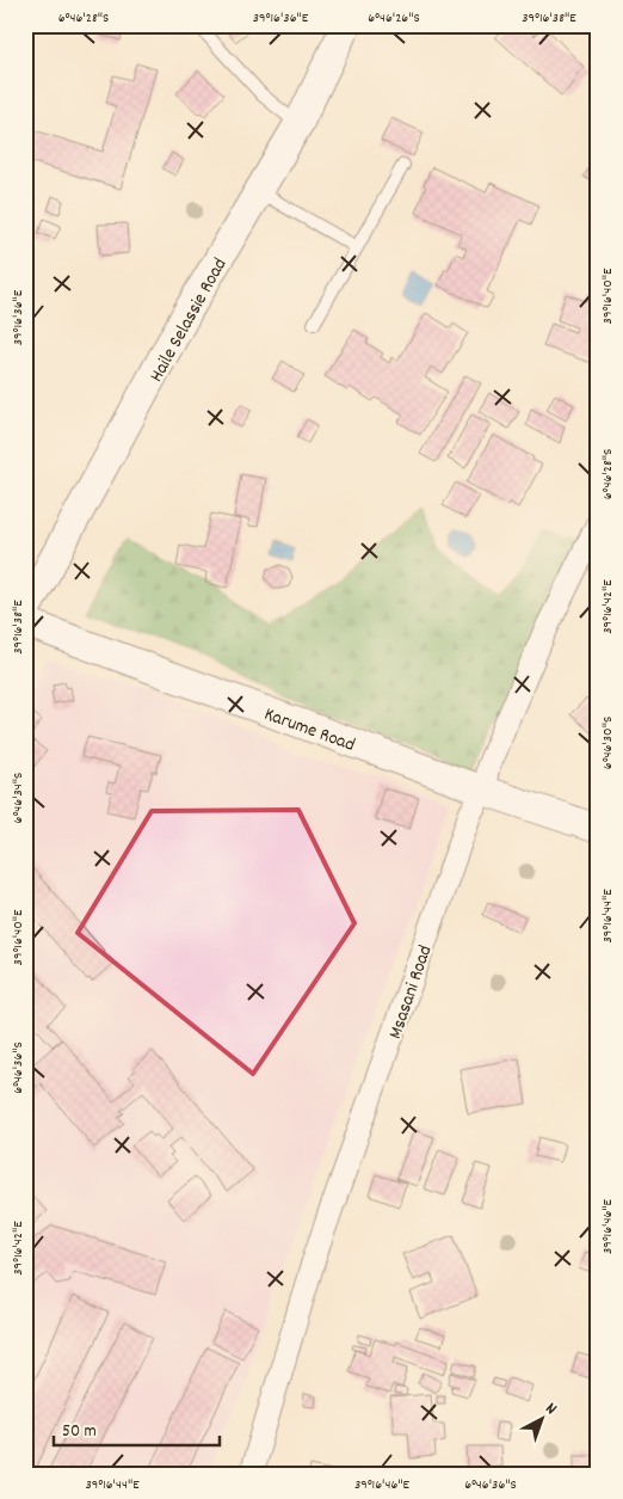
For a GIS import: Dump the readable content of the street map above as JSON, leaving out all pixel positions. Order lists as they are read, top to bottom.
{
  "streets": {
    "street": ["Haile Selassie Road", "Karume Road", "Msasani Road"]
  },
  "crossings": [
    ["Karume Road", "Msasani Road"]
  ],
  "scale_bar": "50 m",
  "north": "top right",
  "coordinates": [
    "6°46'28\"S",
    "39°16'36\"E",
    "6°46'26\"S",
    "39°16'38\"E",
    "39°16'40\"E",
    "39°16'42\"E",
    "6°46'30\"S",
    "6°46'34\"S",
    "39°16'44\"E",
    "6°46'36\"S",
    "39°16'46\"E"
  ]
}
